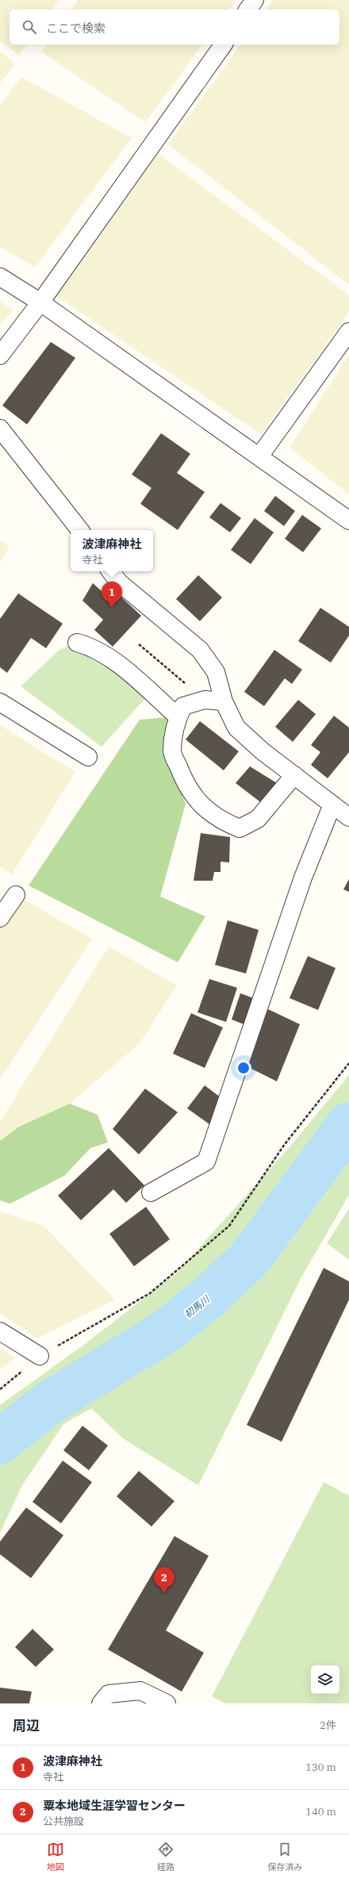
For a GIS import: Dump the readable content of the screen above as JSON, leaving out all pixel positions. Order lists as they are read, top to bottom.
{
  "water": ["初馬川"],
  "page": {
    "search": "ここで検索",
    "popup": ["波津麻神社", "寺社"],
    "pins": ["1", "2"],
    "heading": ["周辺", "2件"],
    "list": [
      {
        "mark": "1",
        "name": "波津麻神社",
        "note": "寺社",
        "value": "130 m"
      },
      {
        "mark": "2",
        "name": "粟本地域生涯学習センター",
        "note": "公共施設",
        "value": "140 m"
      }
    ],
    "nav": ["地図", "経路", "保存済み"]
  }
}
